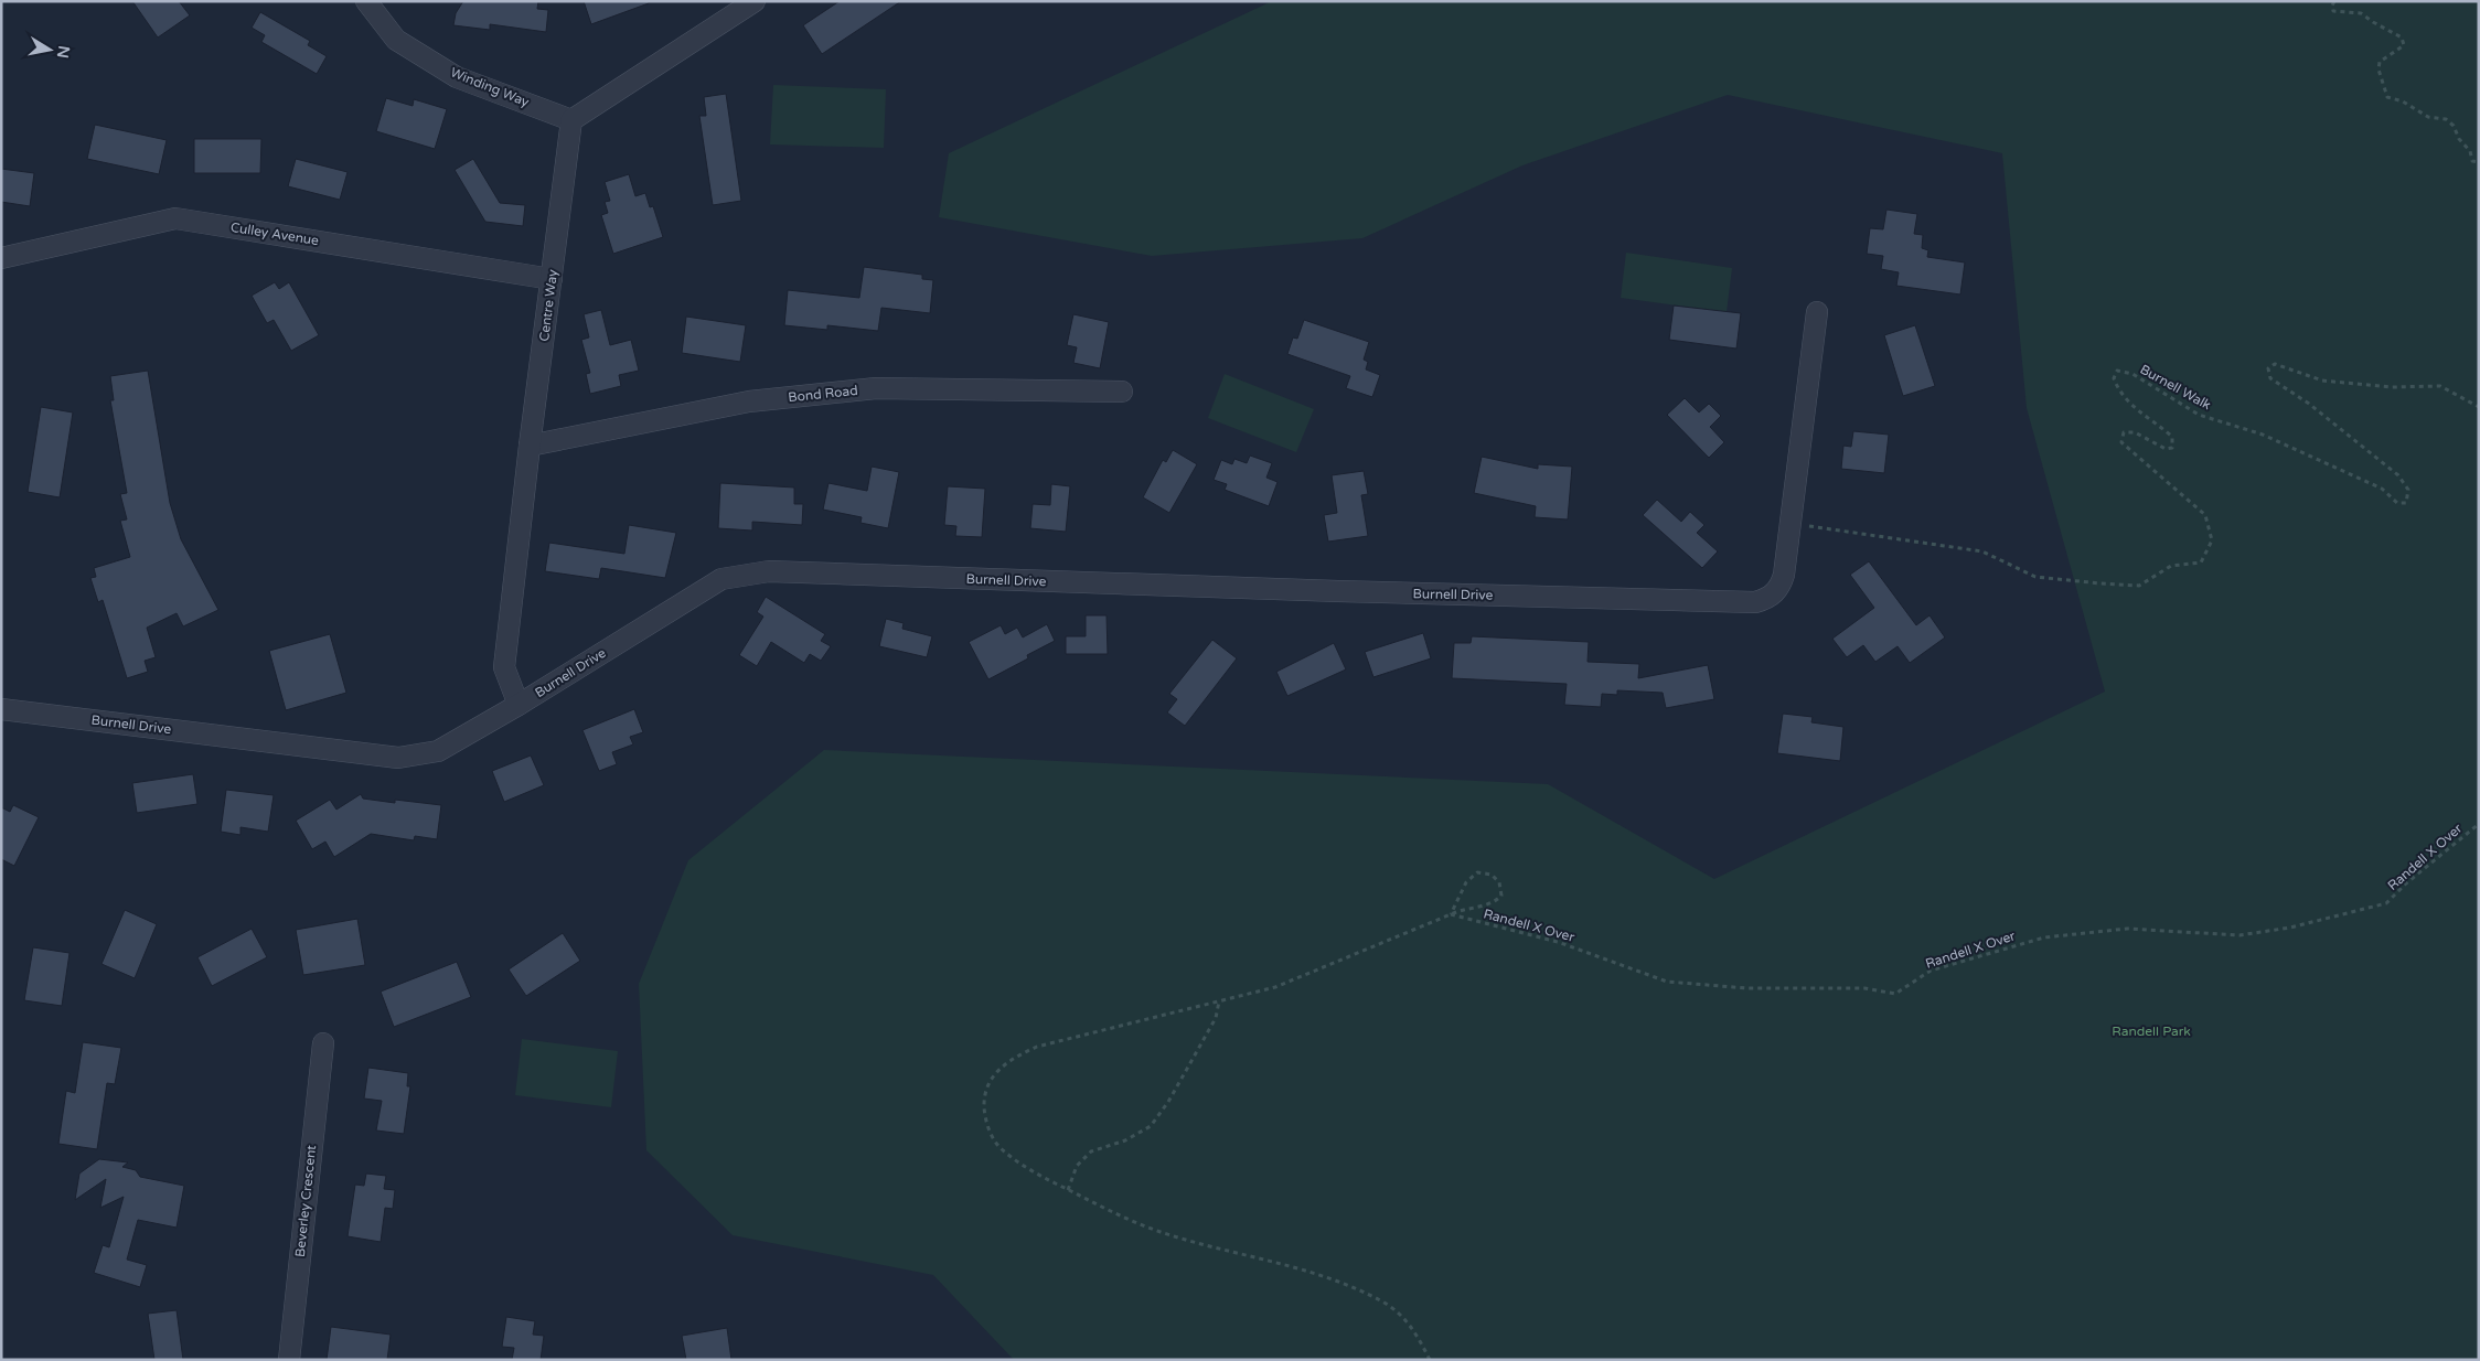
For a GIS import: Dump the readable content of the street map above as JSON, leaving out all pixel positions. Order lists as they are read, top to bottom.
{
  "streets": {
    "street": [
      "Winding Way",
      "Culley Avenue",
      "Centre Way",
      "Bond Road",
      "Burnell Drive",
      "Beverley Crescent"
    ],
    "path": ["Burnell Walk", "Randell X Over"]
  },
  "crossings": [
    ["Winding Way", "Centre Way"],
    ["Culley Avenue", "Centre Way"],
    ["Centre Way", "Bond Road"],
    ["Centre Way", "Burnell Drive"],
    ["Burnell Walk", "Burnell Drive"]
  ],
  "parks": ["Randell Park"],
  "north": "right"
}
